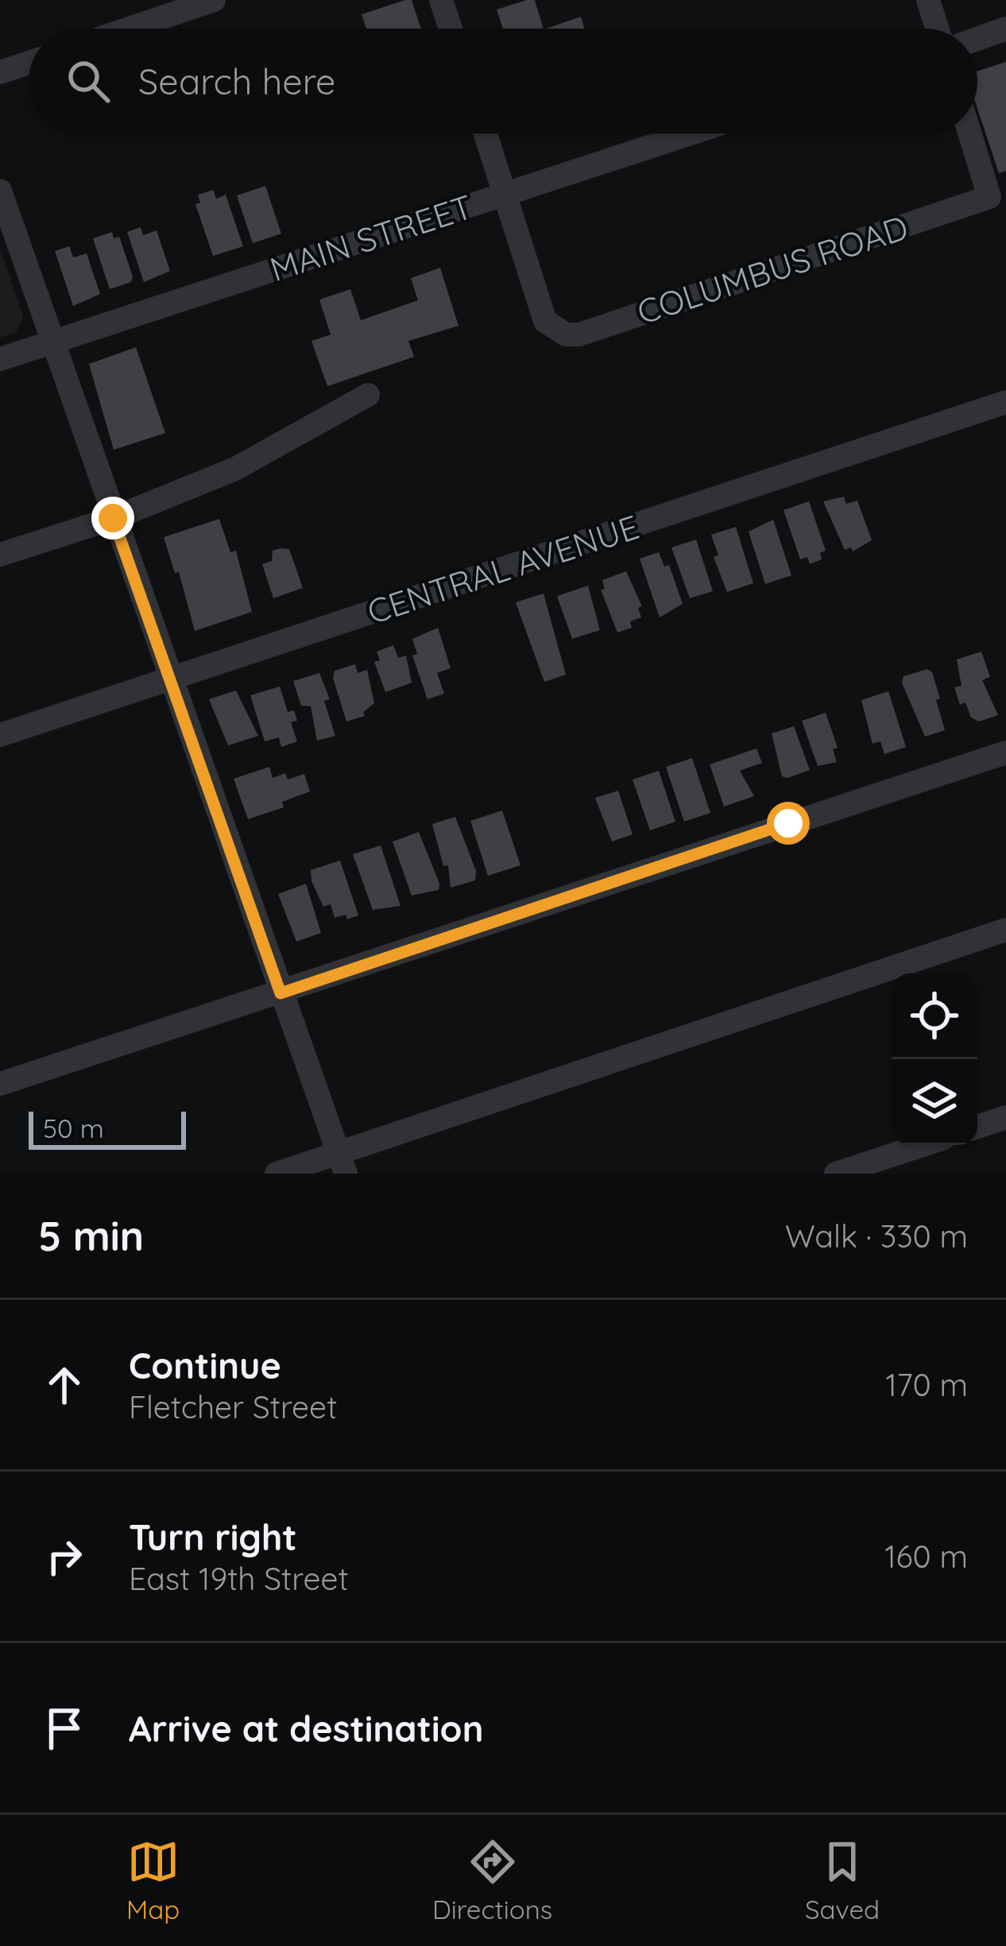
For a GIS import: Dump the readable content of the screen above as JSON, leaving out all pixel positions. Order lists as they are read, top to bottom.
{
  "streets": {
    "street": ["MAIN STREET", "COLUMBUS ROAD", "CENTRAL AVENUE"]
  },
  "crossings": [
    ["MAIN STREET", "COLUMBUS ROAD"]
  ],
  "scale_bar": "50 m",
  "page": {
    "search": "Search here",
    "scale": "50 m",
    "heading": ["5 min", "Walk · 330 m"],
    "list": [
      ["Continue", "Fletcher Street", "170 m"],
      ["Turn right", "East 19th Street", "160 m"],
      "Arrive at destination"
    ],
    "nav": ["Map", "Directions", "Saved"]
  }
}
